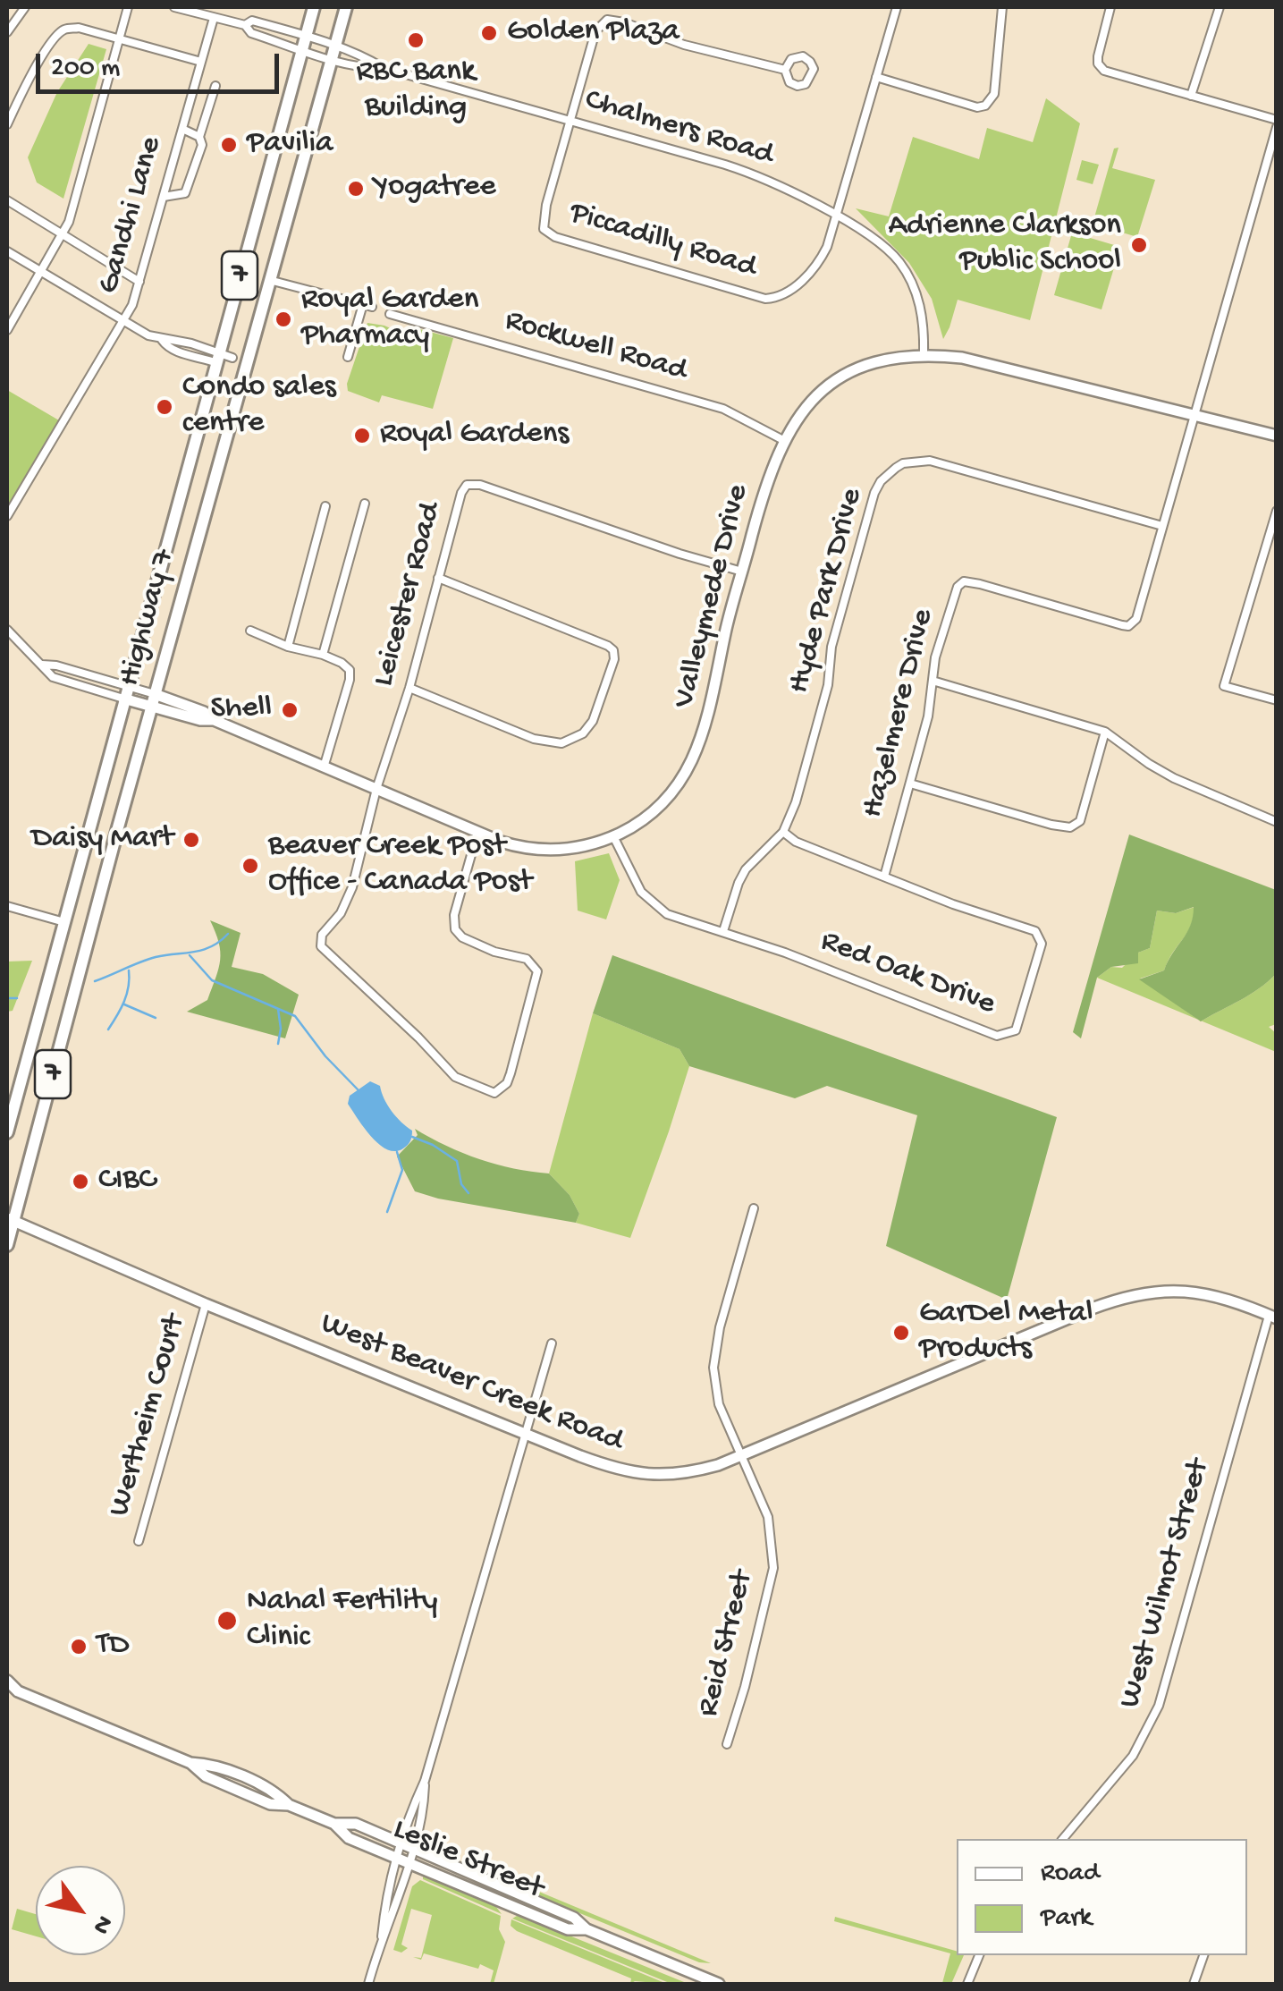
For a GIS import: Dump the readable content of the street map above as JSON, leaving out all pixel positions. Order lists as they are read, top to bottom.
{
  "streets": {
    "main road": ["7", "Highway 7"],
    "street": [
      "Chalmers Road",
      "Gandhi Lane",
      "Piccadilly Road",
      "Rockwell Road",
      "Hyde Park Drive",
      "Leicester Road",
      "Valleymede Drive",
      "Hazelmere Drive",
      "Red Oak Drive",
      "West Beaver Creek Road",
      "Wertheim Court",
      "West Wilmot Street",
      "Reid Street",
      "Leslie Street"
    ]
  },
  "crossings": [
    ["Chalmers Road", "Piccadilly Road"],
    ["Chalmers Road", "Valleymede Drive"],
    ["Chalmers Road", "Highway 7"],
    ["Rockwell Road", "Valleymede Drive"],
    ["Hyde Park Drive", "Hazelmere Drive"],
    ["Hyde Park Drive", "Red Oak Drive"],
    ["Leicester Road", "Valleymede Drive"],
    ["Valleymede Drive", "Highway 7"],
    ["Valleymede Drive", "Hazelmere Drive"],
    ["Valleymede Drive", "Red Oak Drive"],
    ["Highway 7", "West Beaver Creek Road"],
    ["Hazelmere Drive", "Red Oak Drive"],
    ["West Beaver Creek Road", "Wertheim Court"],
    ["West Beaver Creek Road", "West Wilmot Street"],
    ["West Beaver Creek Road", "Reid Street"]
  ],
  "places": [
    "Golden Plaza",
    "RBC Bank Building",
    "Pavilia",
    "Yogatree",
    "Adrienne Clarkson Public School",
    "Royal Garden Pharmacy",
    "Condo sales centre",
    "Royal Gardens",
    "Shell",
    "Daisy Mart",
    "Beaver Creek Post Office - Canada Post",
    "CIBC",
    "GarDel Metal Products",
    "Nahal Fertility Clinic",
    "TD"
  ],
  "legend": ["Road", "Park"],
  "scale_bar": "200 m",
  "north": "bottom right"
}
